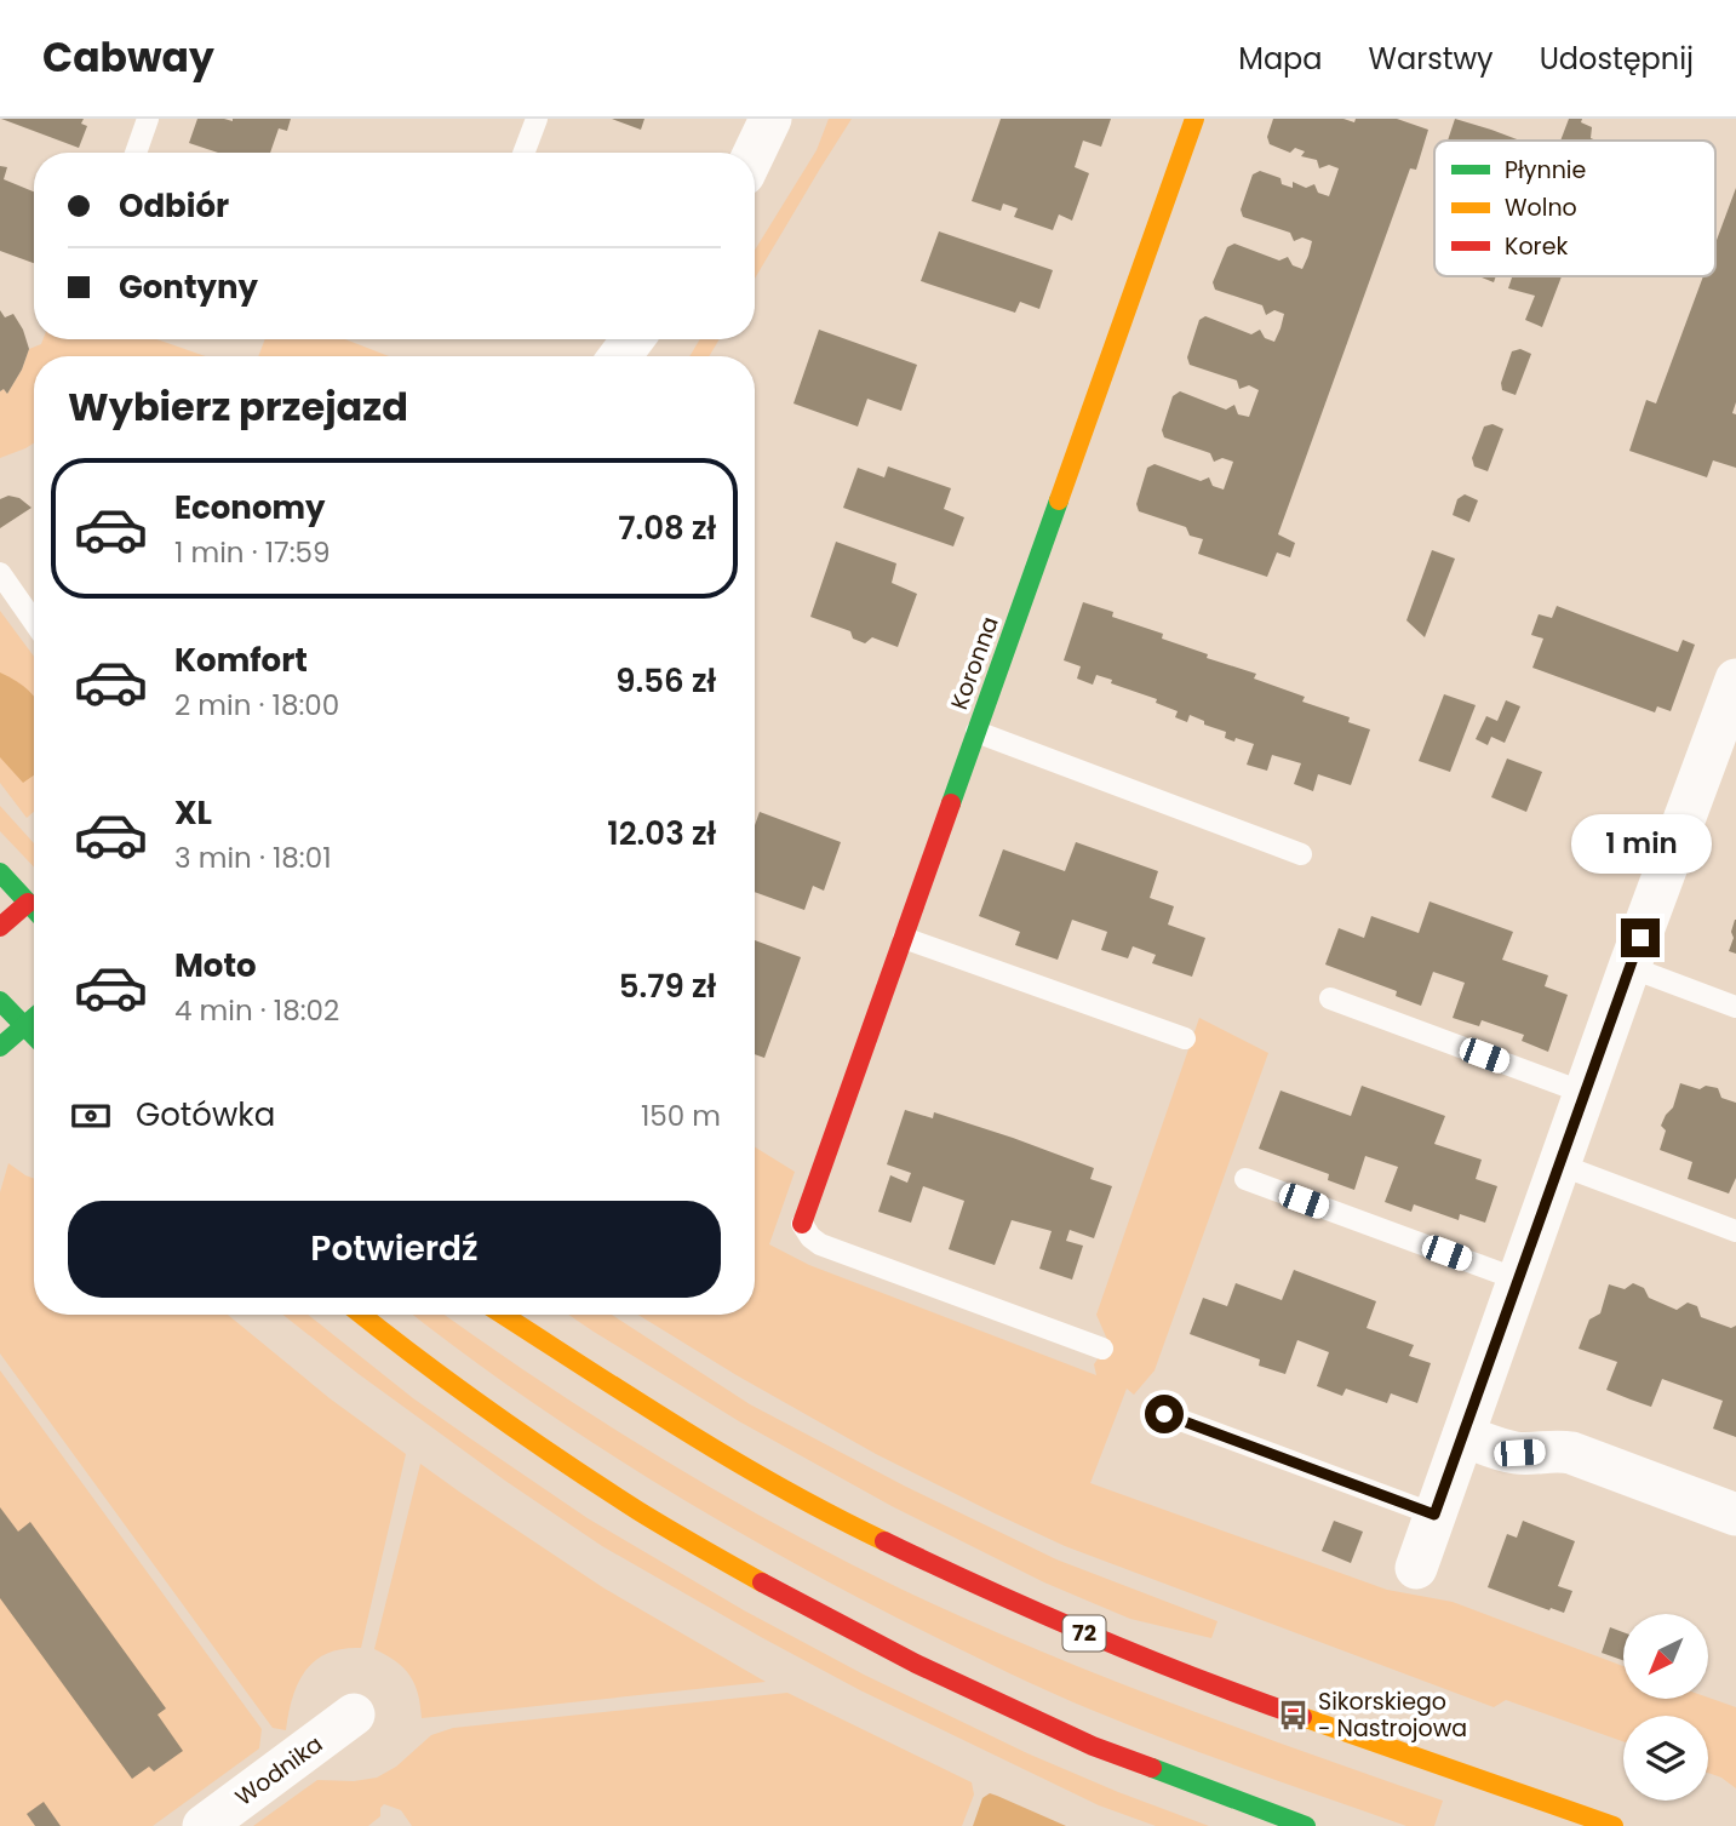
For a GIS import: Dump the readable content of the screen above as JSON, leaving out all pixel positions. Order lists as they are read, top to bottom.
{
  "streets": {
    "main road": ["Koronna", "72"],
    "street": ["Wodnika"]
  },
  "places": {
    "bus stop": ["Sikorskiego - Nastrojowa"]
  },
  "legend": ["Płynnie", "Wolno", "Korek"],
  "north": "bottom left",
  "page": {
    "header": "Cabway",
    "nav": ["Mapa", "Warstwy", "Udostępnij"],
    "banner": ["Odbiór", "Gontyny"],
    "heading": "Wybierz przejazd",
    "list": [
      {
        "name": "Economy",
        "note": "1 min · 17:59",
        "value": "7.08 zł"
      },
      {
        "name": "Komfort",
        "note": "2 min · 18:00",
        "value": "9.56 zł"
      },
      {
        "name": "XL",
        "note": "3 min · 18:01",
        "value": "12.03 zł"
      },
      {
        "name": "Moto",
        "note": "4 min · 18:02",
        "value": "5.79 zł"
      }
    ],
    "bubble": "1 min",
    "pay": ["Gotówka", "150 m"],
    "buttons": "Potwierdź"
  }
}
